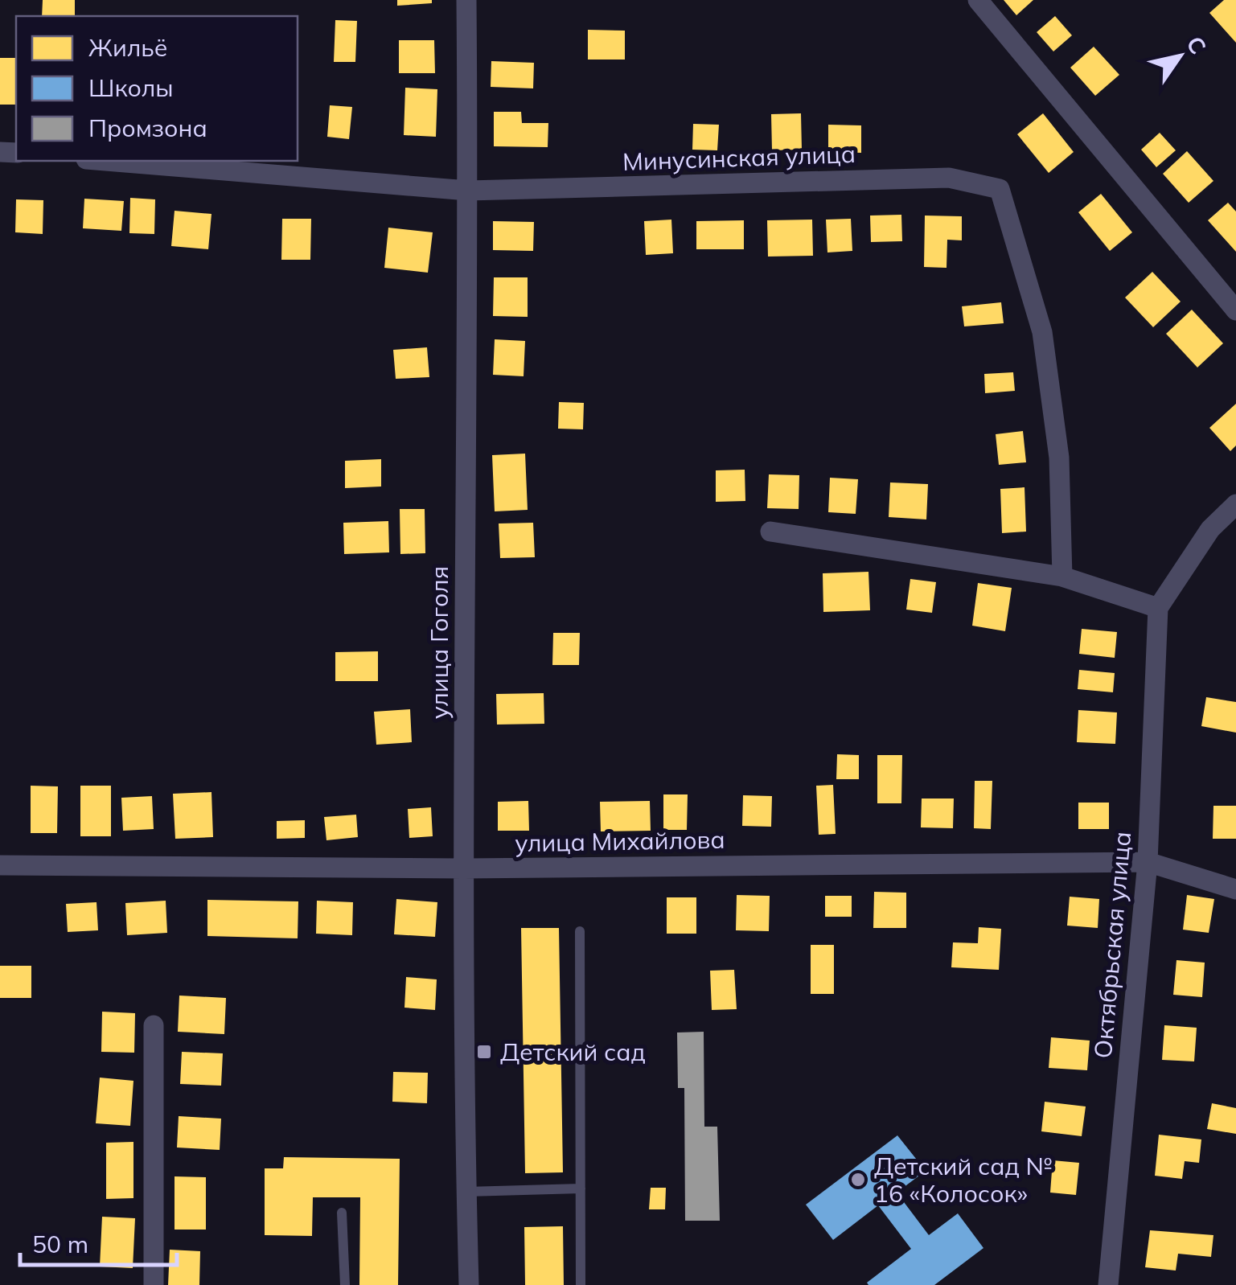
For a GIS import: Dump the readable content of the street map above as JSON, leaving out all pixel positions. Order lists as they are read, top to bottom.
{
  "streets": {
    "street": [
      "Минусинская улица",
      "улица Гоголя",
      "улица Михайлова",
      "Октябрьская улица"
    ]
  },
  "crossings": [
    ["Минусинская улица", "улица Гоголя"],
    ["улица Гоголя", "улица Михайлова"],
    ["улица Михайлова", "Октябрьская улица"]
  ],
  "places": {
    "transit": ["Детский сад"],
    "other": ["Детский сад № 16 «Колосок»"]
  },
  "legend": ["Жильё", "Школы", "Промзона"],
  "scale_bar": "50 m",
  "north": "top right"
}
